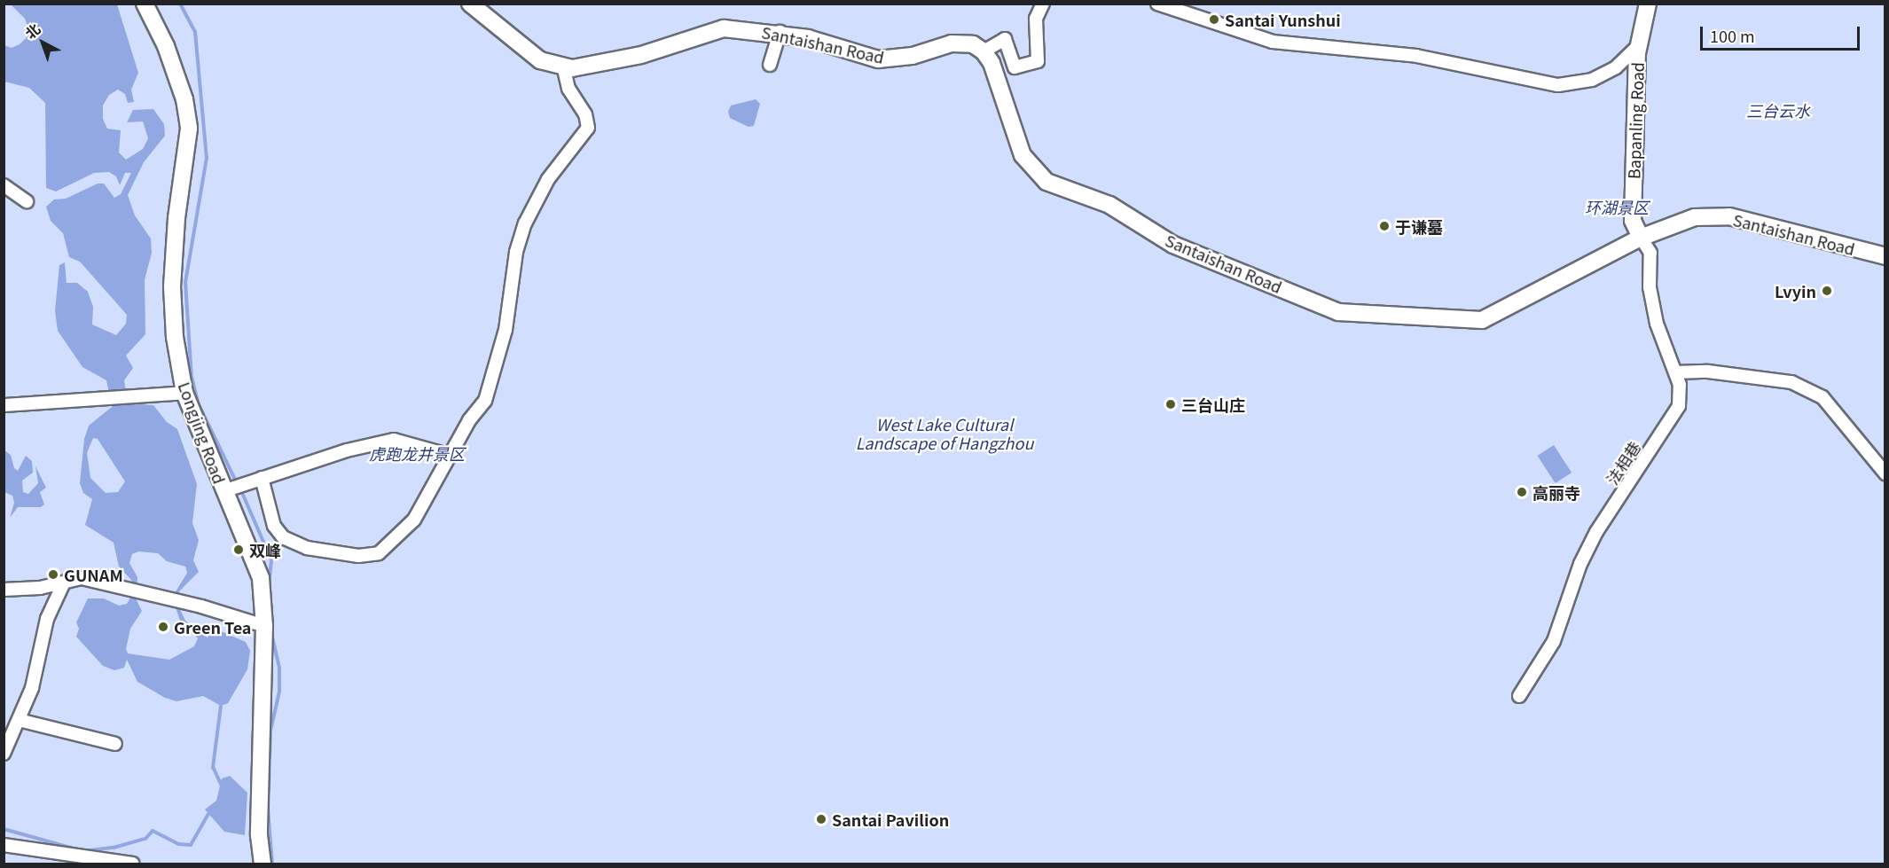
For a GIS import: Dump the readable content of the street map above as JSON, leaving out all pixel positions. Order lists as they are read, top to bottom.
{
  "streets": {
    "street": [
      "Santaishan Road",
      "Bapanling Road",
      "Longjing Road",
      "法相巷"
    ]
  },
  "crossings": [
    ["Santaishan Road", "Bapanling Road"],
    ["Santaishan Road", "法相巷"],
    ["Bapanling Road", "法相巷"]
  ],
  "parks": [
    "三台云水",
    "环湖景区",
    "West Lake Cultural Landscape of Hangzhou",
    "虎跑龙井景区"
  ],
  "places": [
    "Santai Yunshui",
    "于谦墓",
    "Lvyin",
    "三台山庄",
    "高丽寺",
    "双峰",
    "GUNAM",
    "Green Tea",
    "Santai Pavilion"
  ],
  "scale_bar": "100 m",
  "north": "top left"
}
